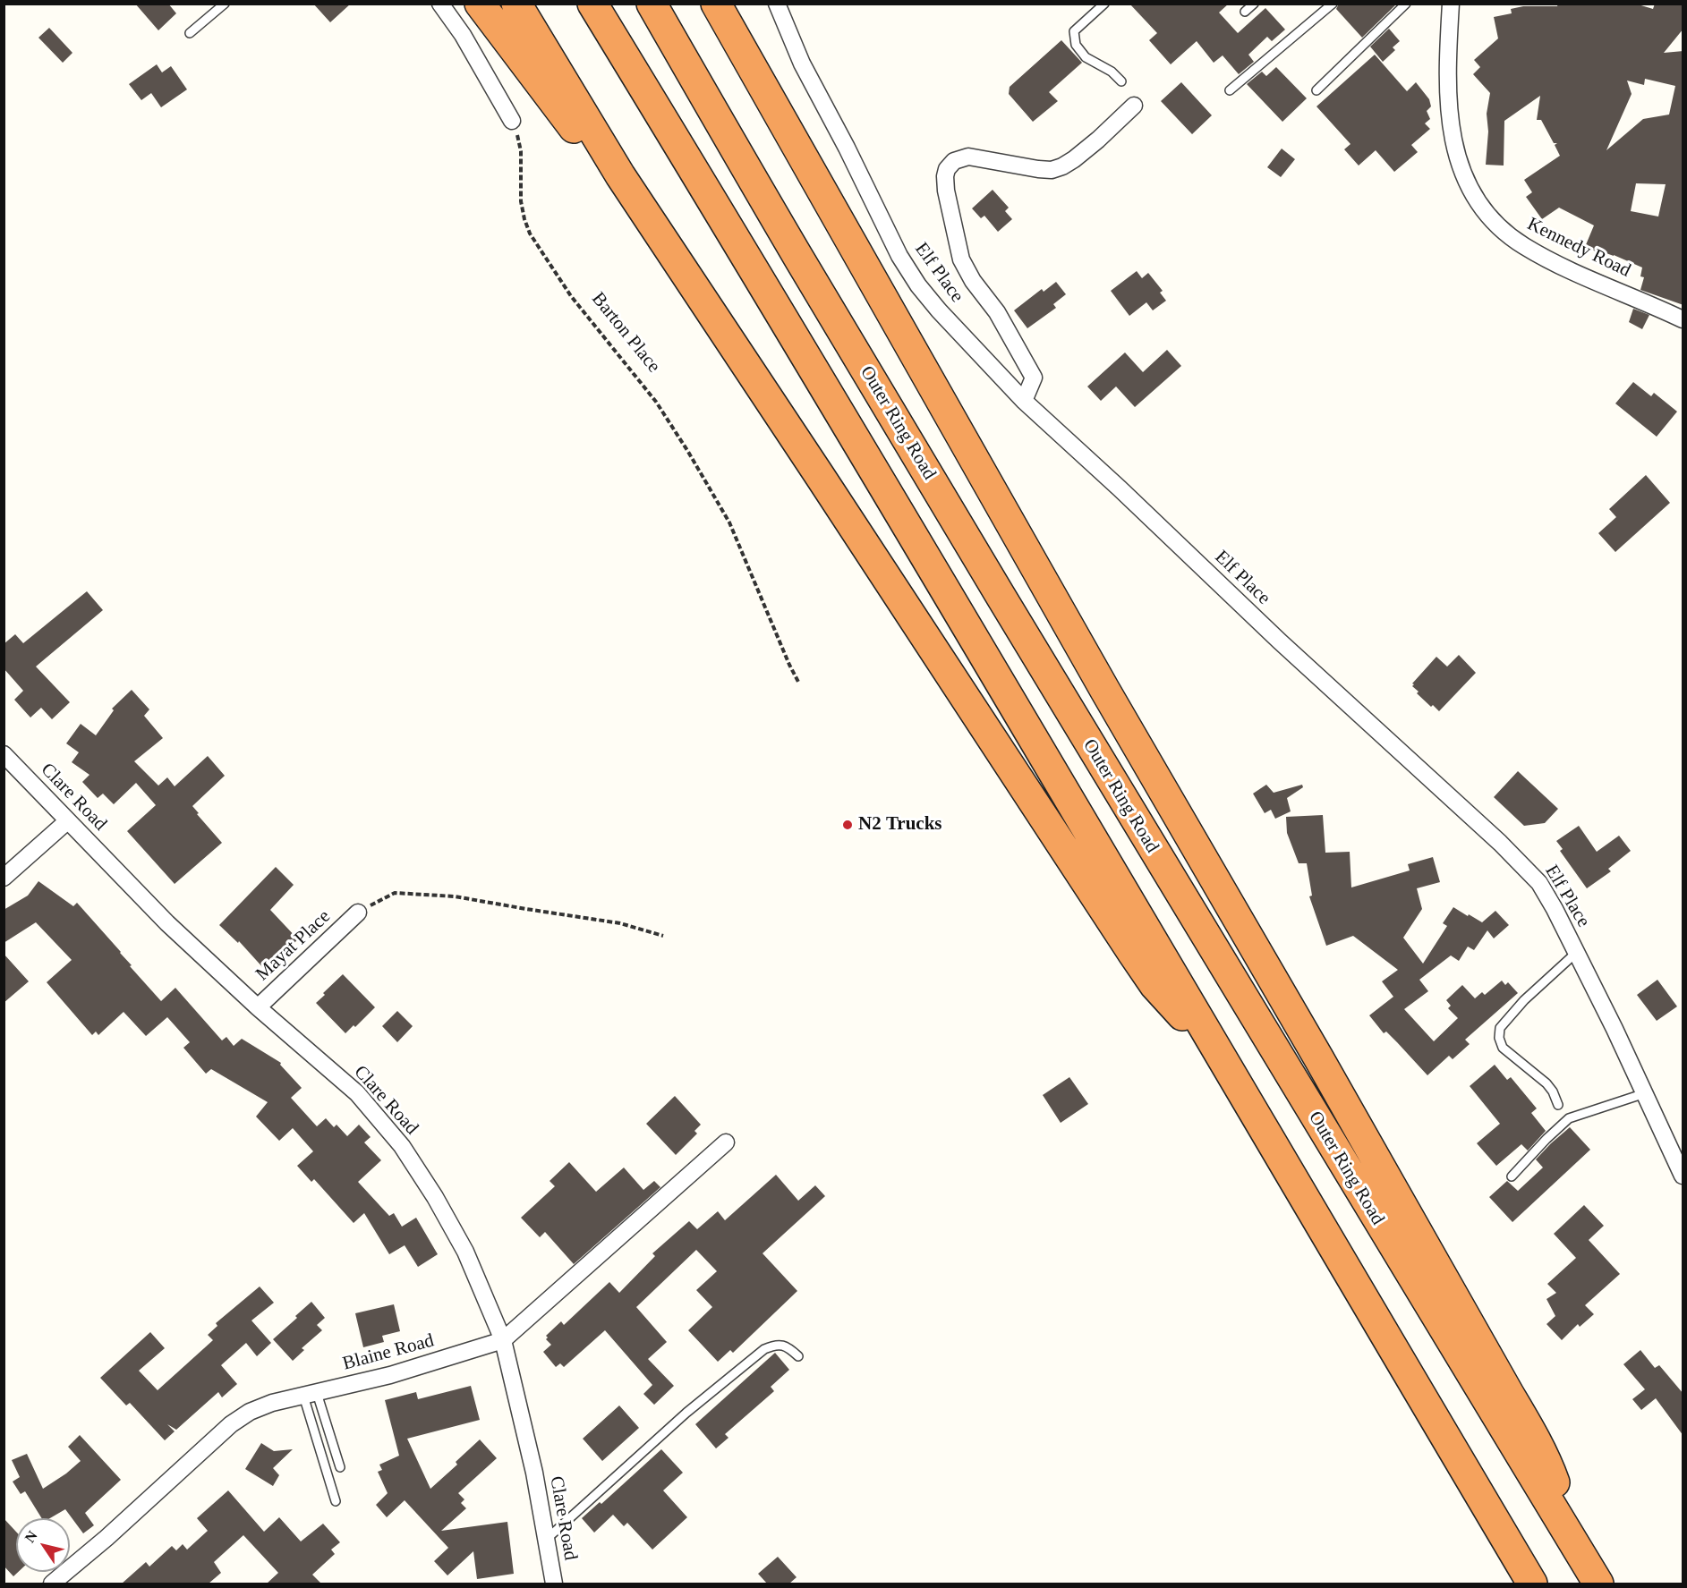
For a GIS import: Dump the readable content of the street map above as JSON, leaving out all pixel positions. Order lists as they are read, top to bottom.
{
  "streets": {
    "highway": ["Outer Ring Road"],
    "street": [
      "Kennedy Road",
      "Elf Place",
      "Clare Road",
      "Mayat Place",
      "Blaine Road"
    ],
    "path": ["Barton Place"]
  },
  "crossings": [
    ["Clare Road", "Mayat Place"],
    ["Clare Road", "Blaine Road"]
  ],
  "places": ["N2 Trucks"],
  "north": "top left"
}
